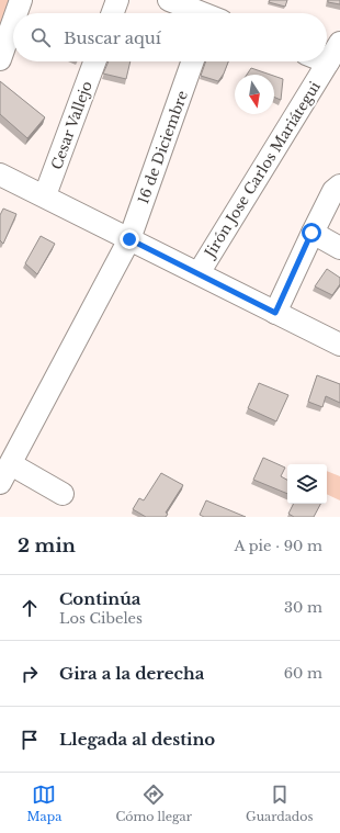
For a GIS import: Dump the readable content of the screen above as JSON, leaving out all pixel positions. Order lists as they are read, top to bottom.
{
  "streets": {
    "street": ["Cesar Vallejo", "16 de Diciembre", "Jirón Jose Carlos Mariátegui"]
  },
  "north": "bottom",
  "page": {
    "search": "Buscar aquí",
    "heading": ["2 min", "A pie · 90 m"],
    "list": [
      ["Continúa", "Los Cibeles", "30 m"],
      ["Gira a la derecha", "60 m"],
      "Llegada al destino"
    ],
    "nav": ["Mapa", "Cómo llegar", "Guardados"]
  }
}
